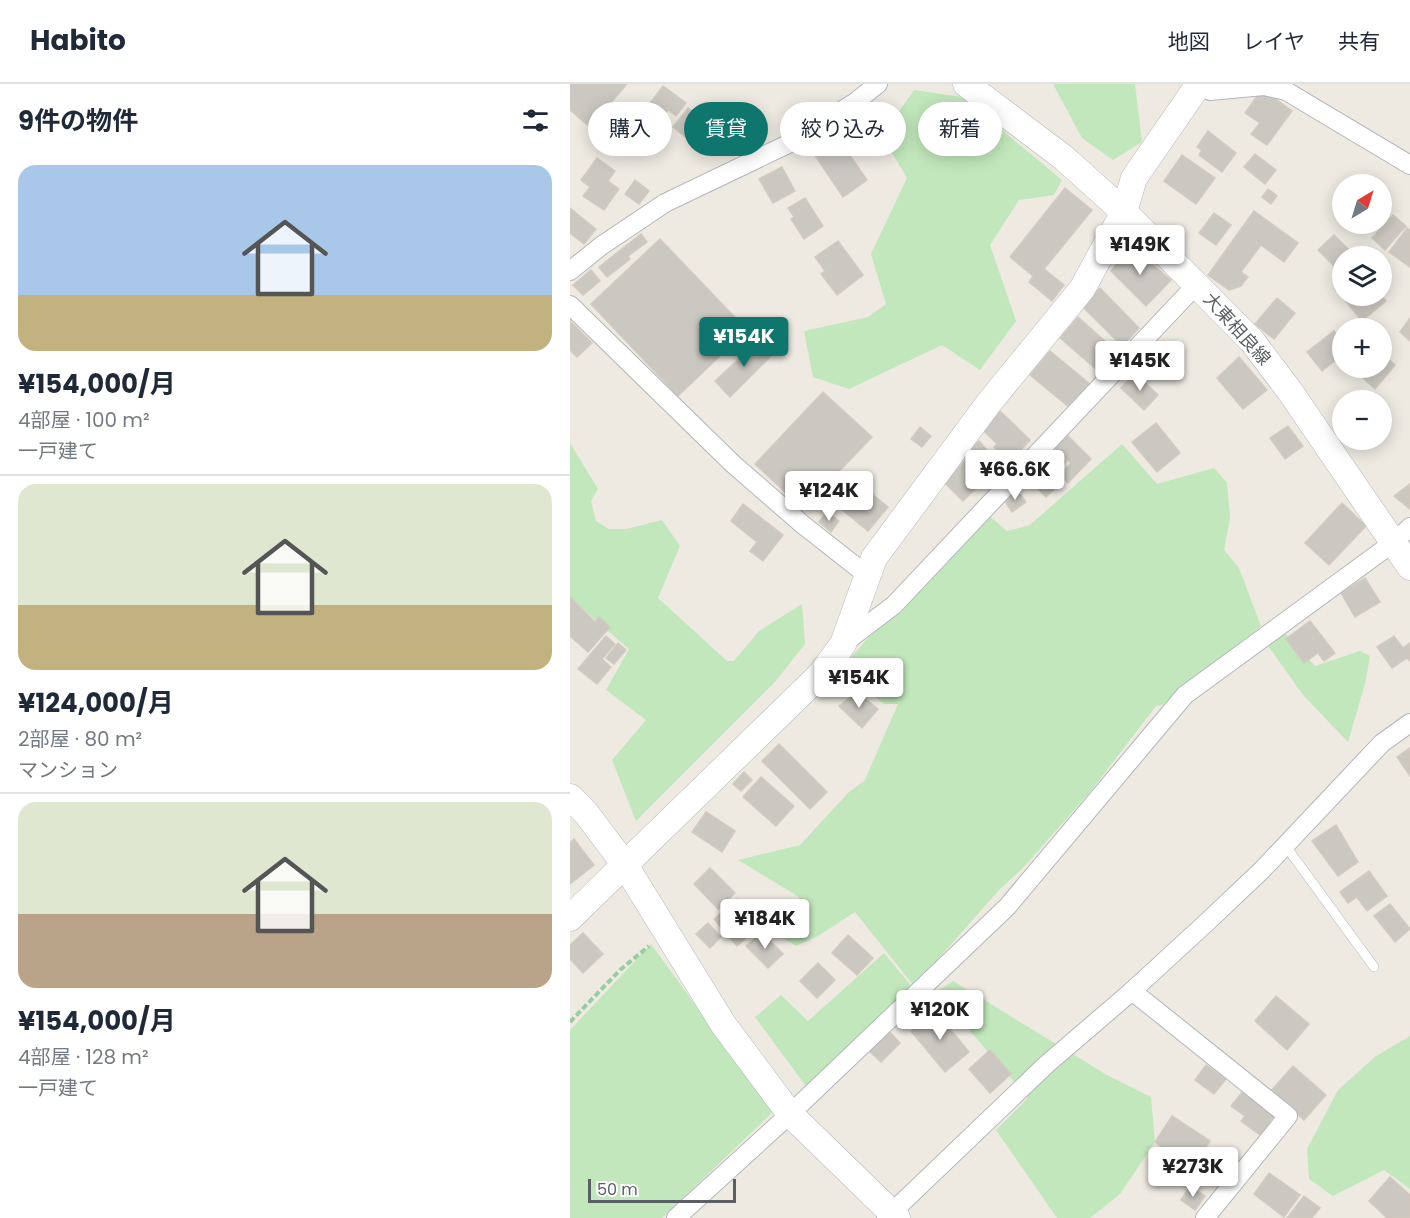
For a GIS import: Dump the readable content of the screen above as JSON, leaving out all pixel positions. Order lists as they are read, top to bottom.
{
  "streets": {
    "street": ["大東相良線"]
  },
  "scale_bar": "50 m",
  "north": "top right",
  "page": {
    "header": "Habito",
    "nav": ["地図", "レイヤ", "共有"],
    "heading": "9件の物件",
    "chip": [
      "購入",
      "賃貸",
      "絞り込み",
      "新着"
    ],
    "list": [
      {
        "name": "¥154,000/月",
        "note": "4部屋 · 100 m² · 一戸建て"
      },
      {
        "name": "¥124,000/月",
        "note": "2部屋 · 80 m² · マンション"
      },
      {
        "name": "¥154,000/月",
        "note": "4部屋 · 128 m² · 一戸建て"
      }
    ],
    "map_buttons": ["+", "−"],
    "price": [
      "¥149K",
      "¥154K",
      "¥145K",
      "¥66.6K",
      "¥124K",
      "¥154K",
      "¥184K",
      "¥120K",
      "¥273K"
    ],
    "scale": "50 m"
  }
}
